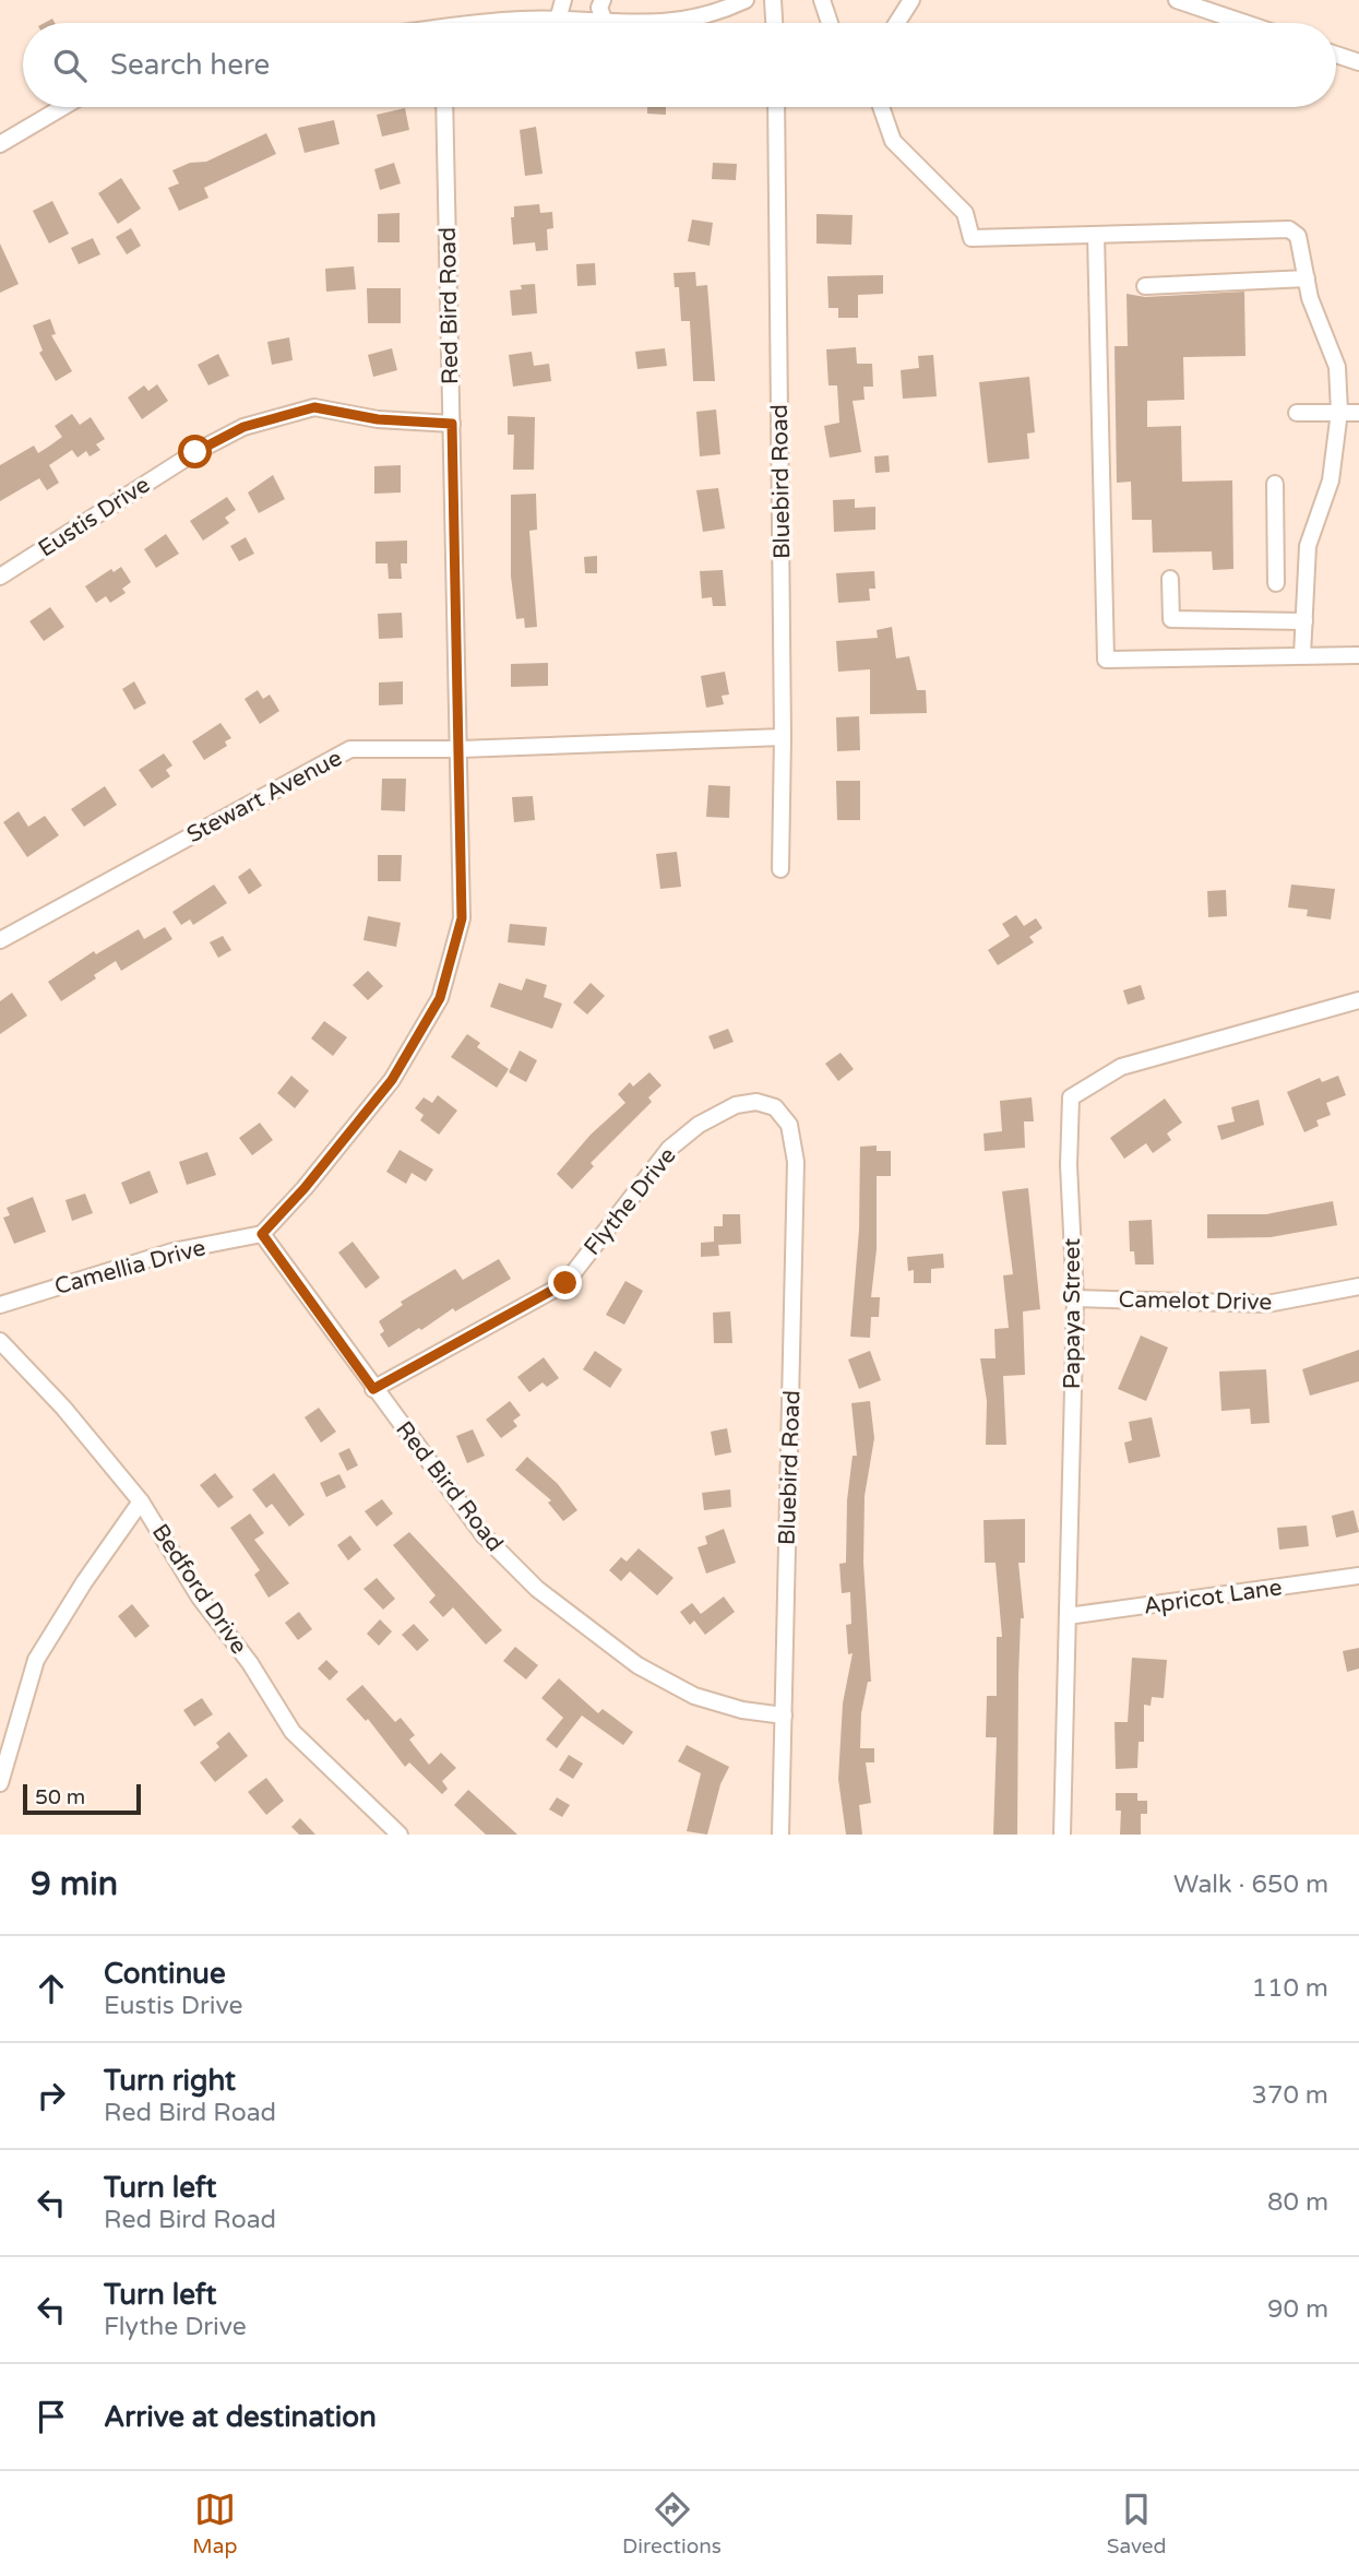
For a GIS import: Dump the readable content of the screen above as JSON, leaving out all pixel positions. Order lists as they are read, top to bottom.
{
  "streets": {
    "street": [
      "Red Bird Road",
      "Bluebird Road",
      "Eustis Drive",
      "Stewart Avenue",
      "Flythe Drive",
      "Camellia Drive",
      "Camelot Drive",
      "Papaya Street",
      "Bedford Drive",
      "Apricot Lane"
    ]
  },
  "crossings": [
    ["Red Bird Road", "Bluebird Road"],
    ["Red Bird Road", "Eustis Drive"],
    ["Red Bird Road", "Stewart Avenue"],
    ["Red Bird Road", "Flythe Drive"],
    ["Red Bird Road", "Camellia Drive"],
    ["Bluebird Road", "Stewart Avenue"],
    ["Bluebird Road", "Flythe Drive"],
    ["Camelot Drive", "Papaya Street"],
    ["Papaya Street", "Apricot Lane"]
  ],
  "scale_bar": "50 m",
  "page": {
    "search": "Search here",
    "scale": "50 m",
    "heading": ["9 min", "Walk · 650 m"],
    "list": [
      ["Continue", "Eustis Drive", "110 m"],
      ["Turn right", "Red Bird Road", "370 m"],
      ["Turn left", "Red Bird Road", "80 m"],
      ["Turn left", "Flythe Drive", "90 m"],
      "Arrive at destination"
    ],
    "nav": ["Map", "Directions", "Saved"]
  }
}
